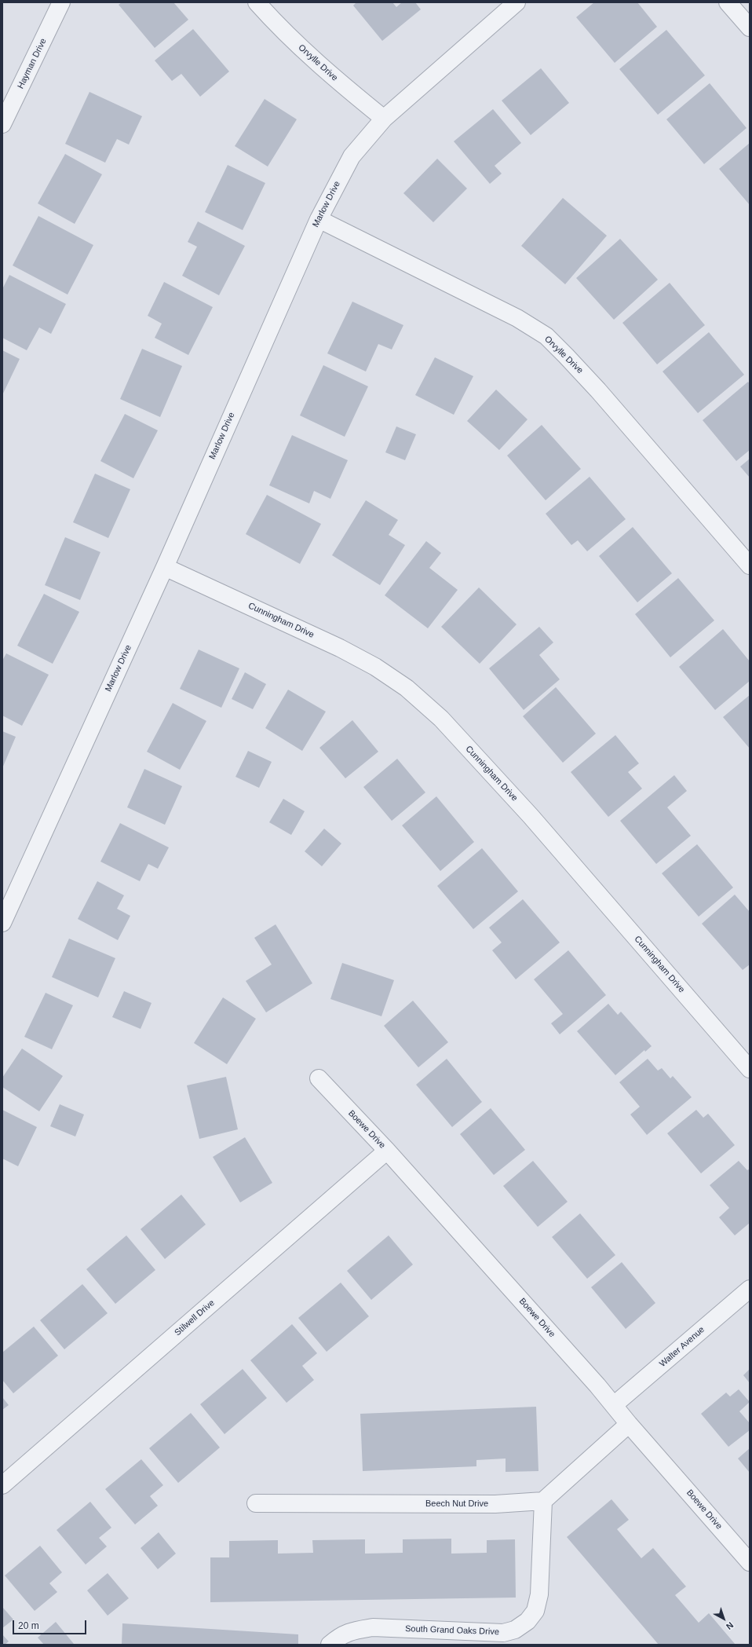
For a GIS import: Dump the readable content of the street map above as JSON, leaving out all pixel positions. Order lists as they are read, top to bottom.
{
  "streets": {
    "street": [
      "Orvylle Drive",
      "Hayman Drive",
      "Marlow Drive",
      "Cunningham Drive",
      "Boewe Drive",
      "Stilwell Drive",
      "Walter Avenue",
      "Beech Nut Drive",
      "South Grand Oaks Drive"
    ]
  },
  "crossings": [
    ["Orvylle Drive", "Marlow Drive"],
    ["Marlow Drive", "Cunningham Drive"],
    ["Boewe Drive", "Stilwell Drive"],
    ["Boewe Drive", "Walter Avenue"],
    ["Beech Nut Drive", "South Grand Oaks Drive"]
  ],
  "scale_bar": "20 m",
  "north": "bottom right"
}
